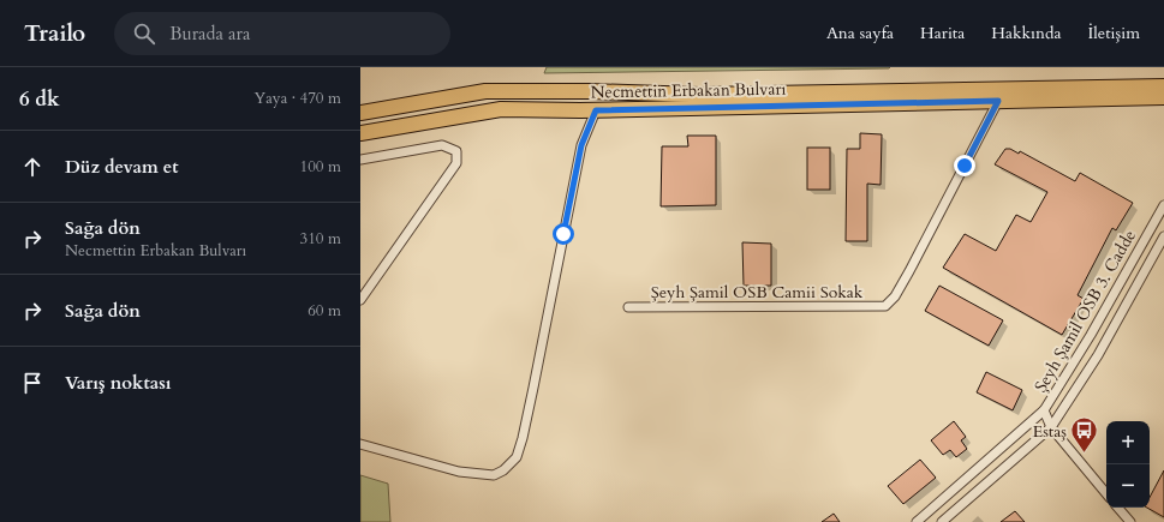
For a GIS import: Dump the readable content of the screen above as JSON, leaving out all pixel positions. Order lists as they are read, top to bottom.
{
  "streets": {
    "main road": ["Necmettin Erbakan Bulvarı"],
    "street": ["Şeyh Şamil OSB Camii Sokak", "Şeyh Şamil OSB 3. Cadde"]
  },
  "crossings": [
    ["Necmettin Erbakan Bulvarı", "Şeyh Şamil OSB Camii Sokak"]
  ],
  "places": {
    "bus stop": ["Estaş"]
  },
  "page": {
    "header": "Trailo",
    "search": "Burada ara",
    "nav": [
      "Ana sayfa",
      "Harita",
      "Hakkında",
      "İletişim"
    ],
    "heading": ["6 dk", "Yaya · 470 m"],
    "list": [
      ["Düz devam et", "100 m"],
      ["Sağa dön", "Necmettin Erbakan Bulvarı", "310 m"],
      ["Sağa dön", "60 m"],
      "Varış noktası"
    ],
    "map_buttons": ["+", "−"]
  }
}
